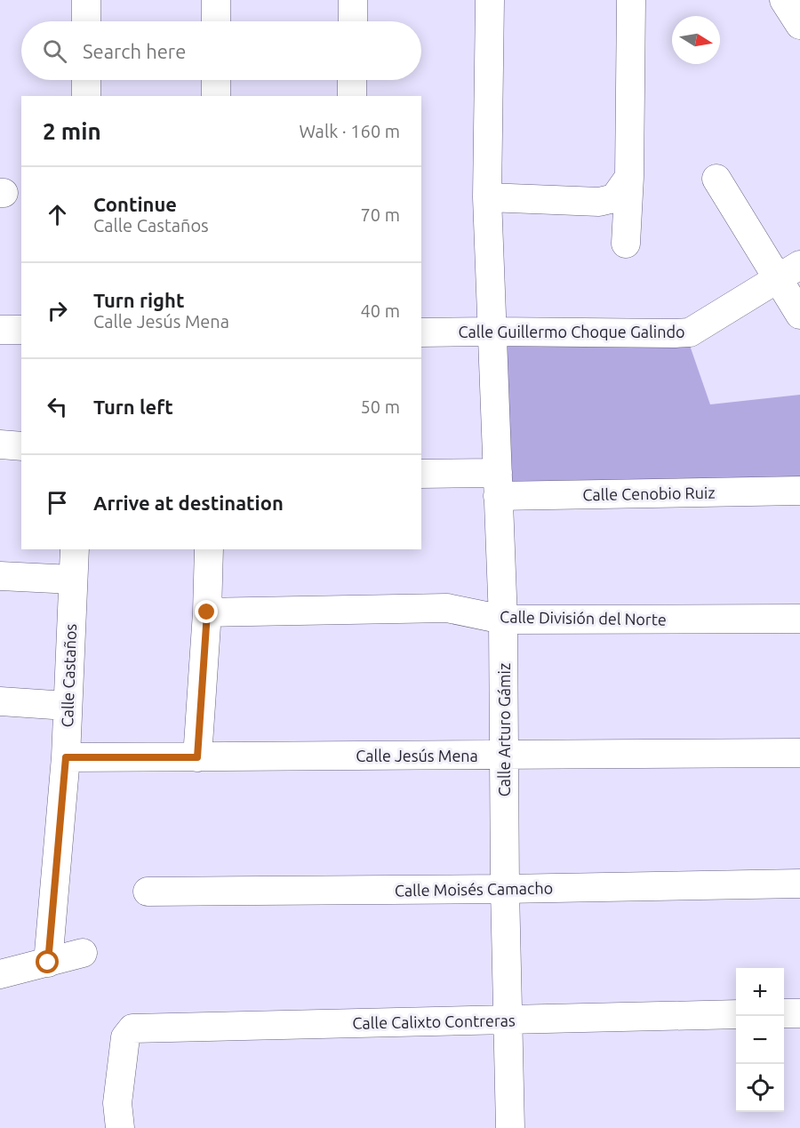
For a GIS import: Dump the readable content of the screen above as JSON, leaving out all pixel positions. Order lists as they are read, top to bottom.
{
  "streets": {
    "street": [
      "Calle Guillermo Choque Galindo",
      "Calle Cenobio Ruiz",
      "Calle División del Norte",
      "Calle Castaños",
      "Calle Arturo Gámiz",
      "Calle Jesús Mena",
      "Calle Moisés Camacho",
      "Calle Calixto Contreras"
    ]
  },
  "crossings": [
    ["Calle Guillermo Choque Galindo", "Calle Arturo Gámiz"],
    ["Calle Cenobio Ruiz", "Calle Arturo Gámiz"],
    ["Calle División del Norte", "Calle Arturo Gámiz"],
    ["Calle Castaños", "Calle Jesús Mena"],
    ["Calle Arturo Gámiz", "Calle Jesús Mena"],
    ["Calle Arturo Gámiz", "Calle Moisés Camacho"],
    ["Calle Arturo Gámiz", "Calle Calixto Contreras"]
  ],
  "north": "right",
  "page": {
    "search": "Search here",
    "heading": ["2 min", "Walk · 160 m"],
    "list": [
      ["Continue", "Calle Castaños", "70 m"],
      ["Turn right", "Calle Jesús Mena", "40 m"],
      ["Turn left", "50 m"],
      "Arrive at destination"
    ],
    "map_buttons": ["+", "−"]
  }
}
